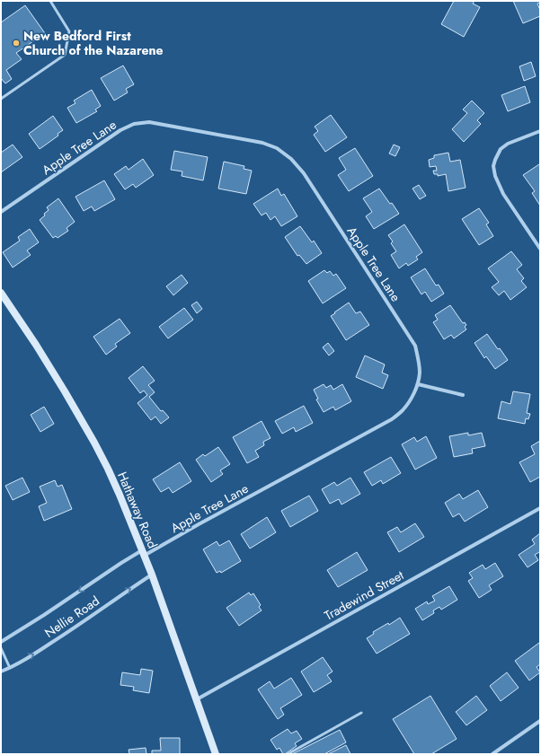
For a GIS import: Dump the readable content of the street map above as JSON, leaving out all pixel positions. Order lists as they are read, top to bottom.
{
  "streets": {
    "main road": ["Hathaway Road"],
    "street": ["Apple Tree Lane", "Tradewind Street", "Nellie Road"]
  },
  "crossings": [
    ["Apple Tree Lane", "Hathaway Road"],
    ["Apple Tree Lane", "Nellie Road"],
    ["Hathaway Road", "Tradewind Street"],
    ["Hathaway Road", "Nellie Road"]
  ],
  "places": ["New Bedford First Church of the Nazarene"]
}
